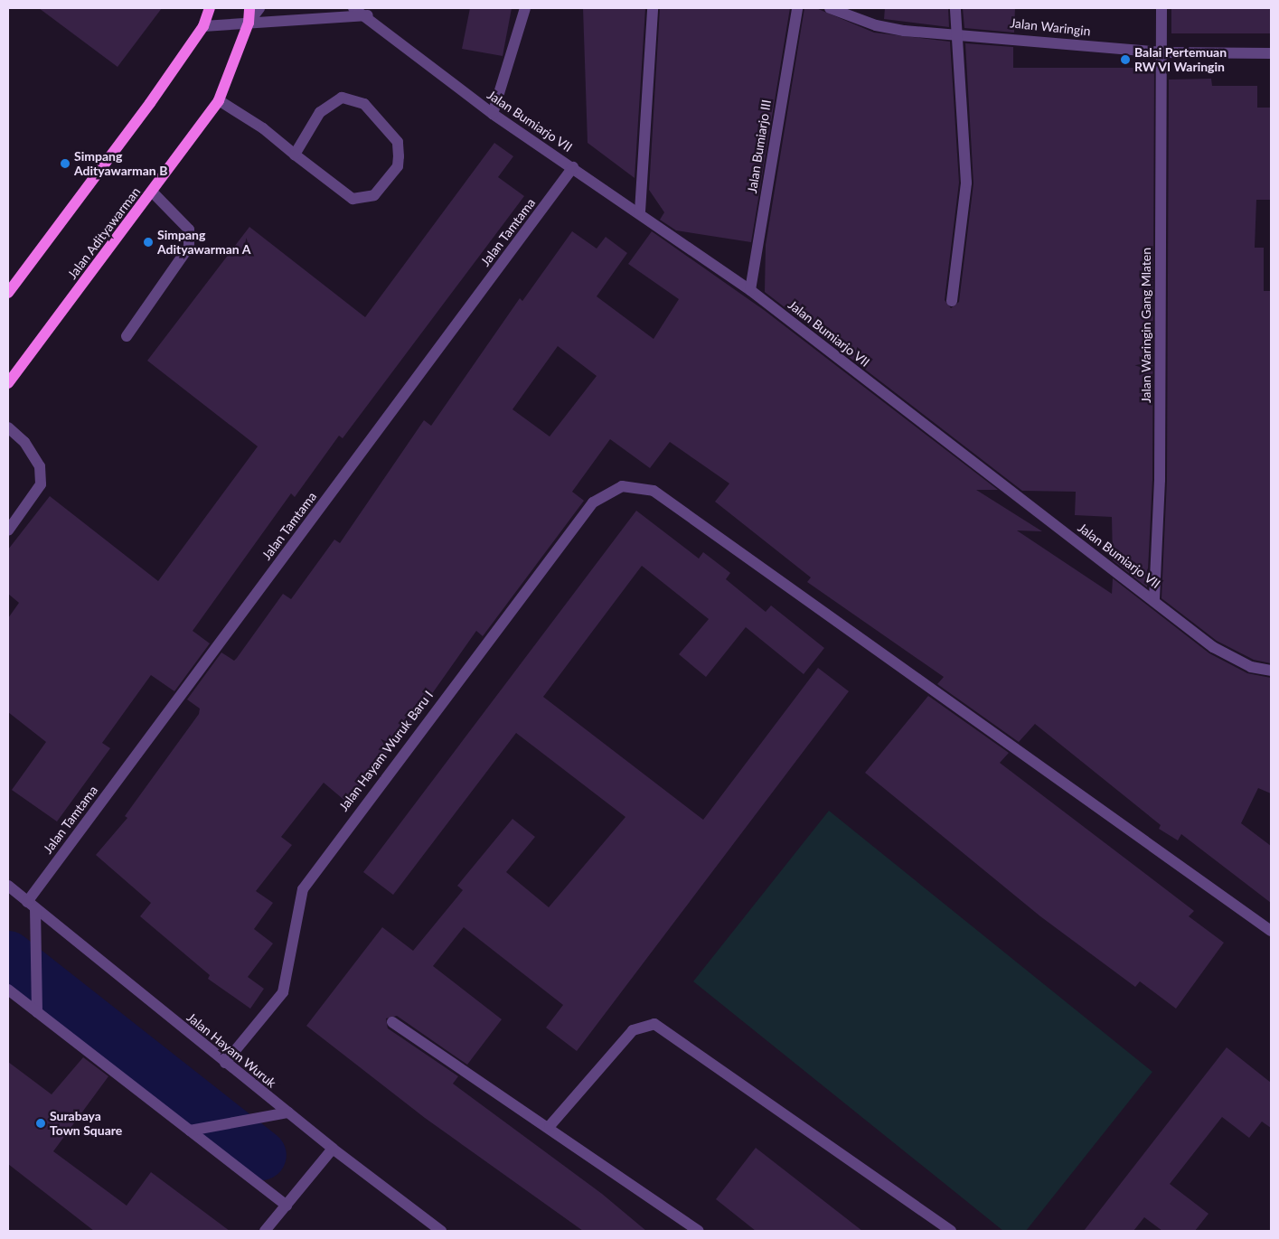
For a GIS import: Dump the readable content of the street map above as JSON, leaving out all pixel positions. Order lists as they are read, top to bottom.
{
  "streets": {
    "main road": ["Jalan Adityawarman"],
    "street": [
      "Jalan Waringin",
      "Jalan Bumiarjo VII",
      "Jalan Bumiarjo III",
      "Jalan Tamtama",
      "Jalan Waringin Gang Mlaten",
      "Jalan Hayam Wuruk Baru I",
      "Jalan Hayam Wuruk"
    ]
  },
  "crossings": [
    ["Jalan Waringin", "Jalan Waringin Gang Mlaten"],
    ["Jalan Bumiarjo VII", "Jalan Bumiarjo III"],
    ["Jalan Bumiarjo VII", "Jalan Tamtama"],
    ["Jalan Bumiarjo VII", "Jalan Waringin Gang Mlaten"],
    ["Jalan Tamtama", "Jalan Hayam Wuruk"],
    ["Jalan Hayam Wuruk Baru I", "Jalan Hayam Wuruk"]
  ],
  "places": [
    "Balai Pertemuan RW VI Waringin",
    "Simpang Adityawarman B",
    "Simpang Adityawarman A",
    "Surabaya Town Square"
  ]
}
